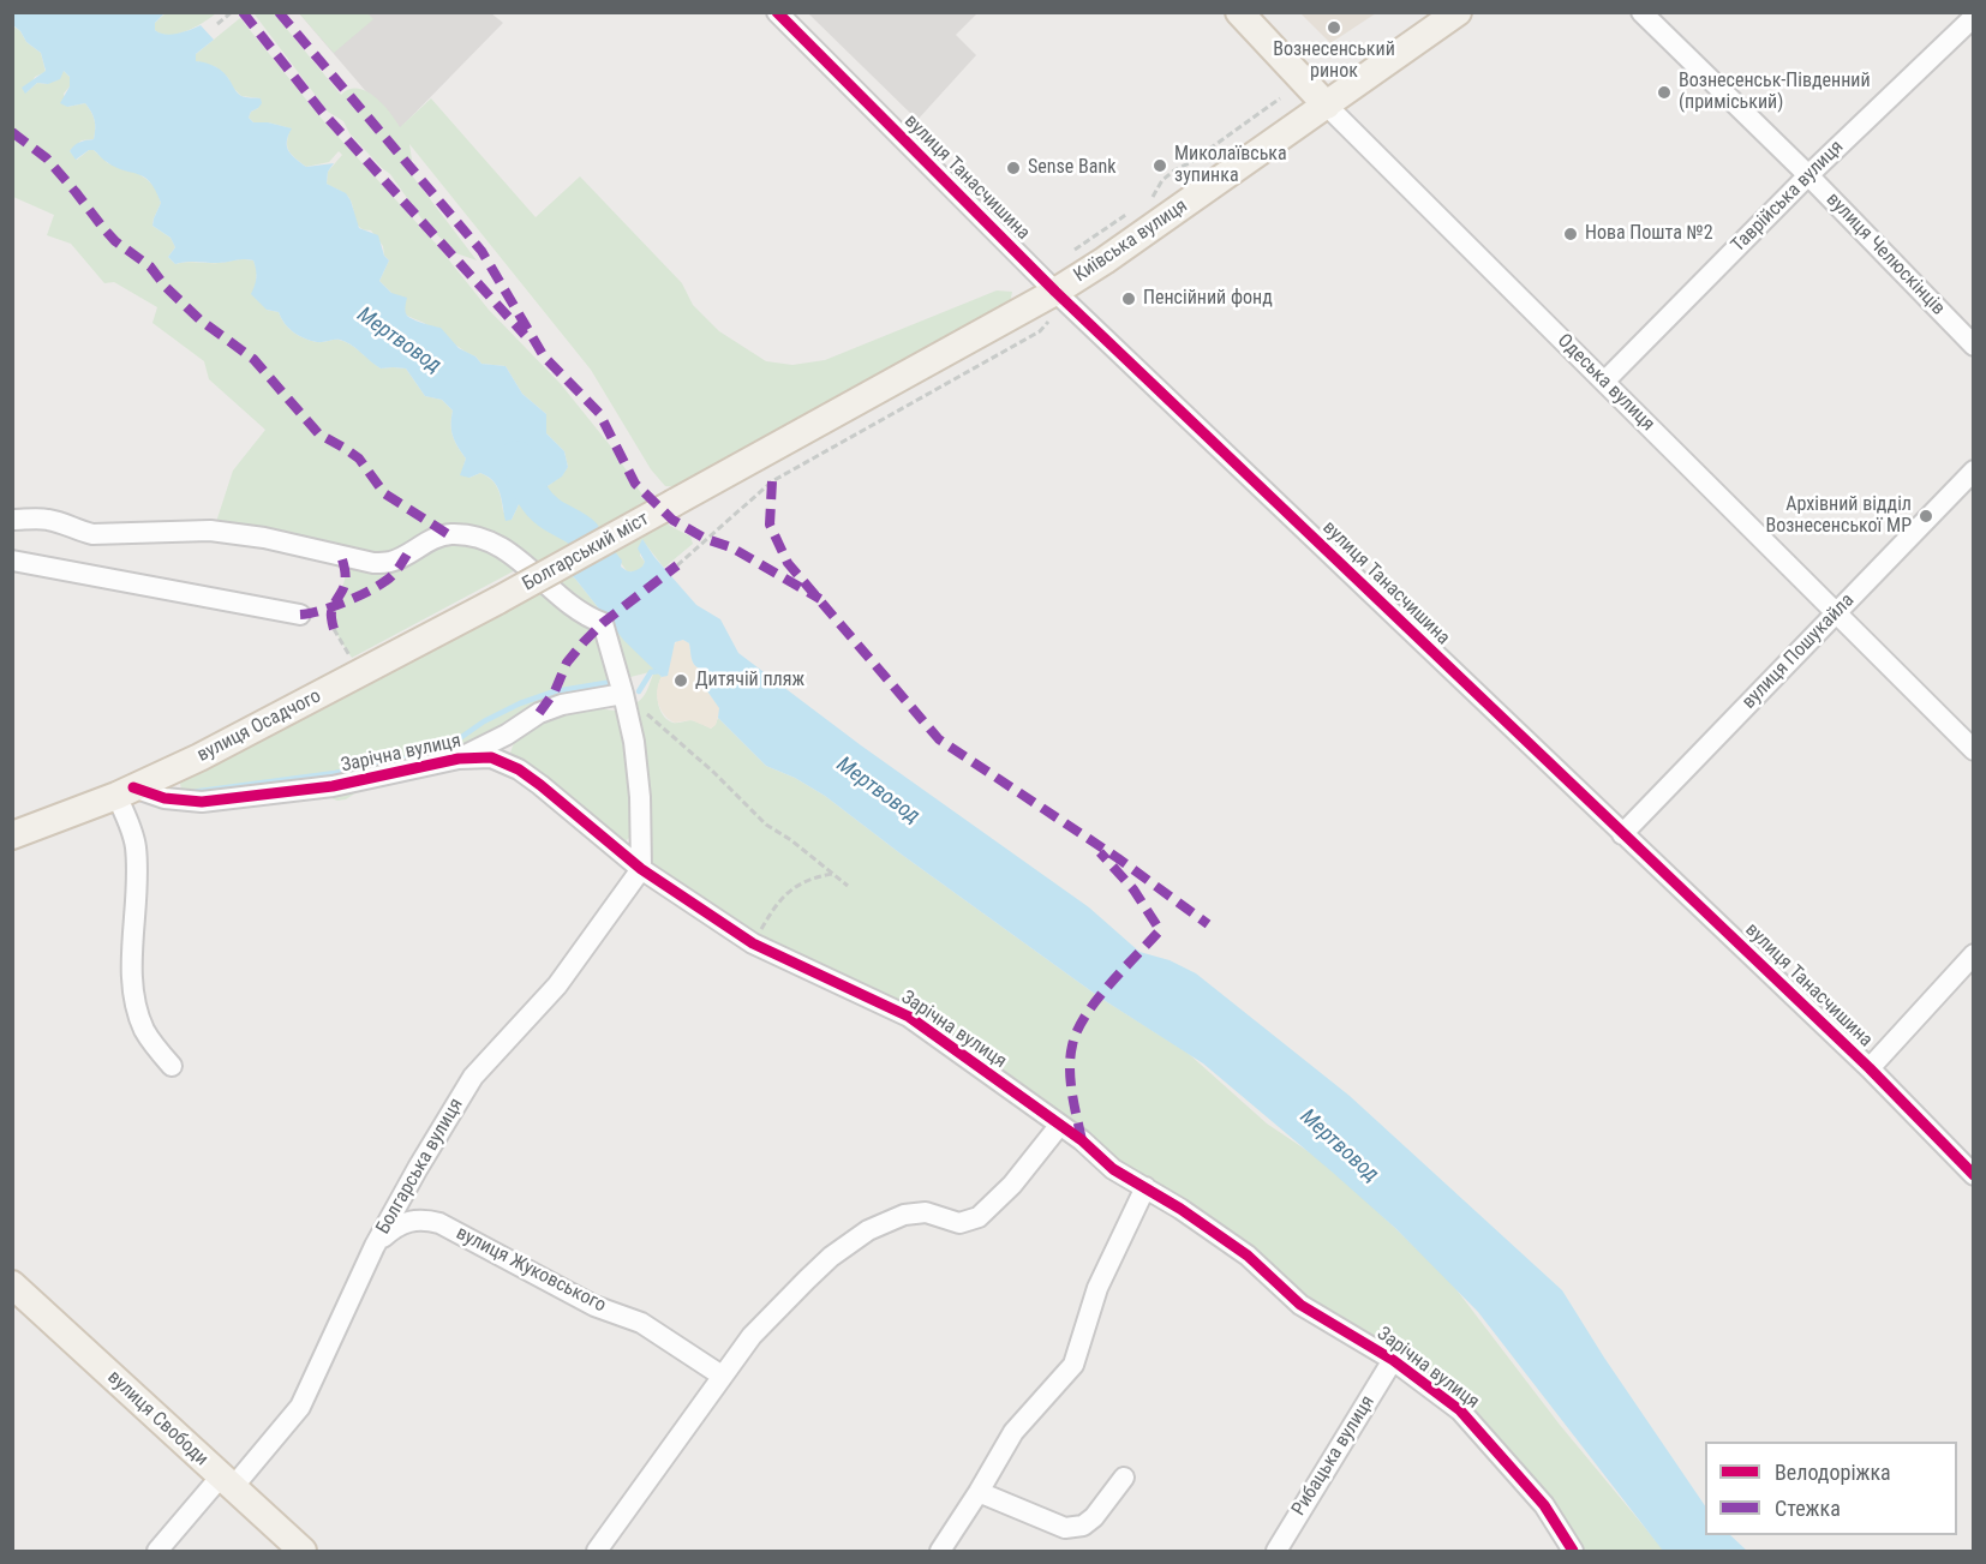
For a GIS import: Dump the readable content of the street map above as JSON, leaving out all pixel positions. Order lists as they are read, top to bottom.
{
  "streets": {
    "main road": [
      "Київська вулиця",
      "Одеська вулиця",
      "Болгарський міст",
      "вулиця Осадчого",
      "вулиця Свободи"
    ],
    "street": [
      "вулиця Танасчишина",
      "Таврійська вулиця",
      "вулиця Челюскінців",
      "вулиця Пошукайла",
      "Зарічна вулиця",
      "Болгарська вулиця",
      "вулиця Жуковського",
      "Рибацька вулиця"
    ]
  },
  "crossings": [
    ["вулиця Танасчишина", "Київська вулиця"],
    ["вулиця Танасчишина", "вулиця Пошукайла"],
    ["Таврійська вулиця", "вулиця Челюскінців"],
    ["Таврійська вулиця", "Одеська вулиця"],
    ["Київська вулиця", "Одеська вулиця"],
    ["Київська вулиця", "Болгарський міст"],
    ["Одеська вулиця", "вулиця Пошукайла"],
    ["Болгарський міст", "вулиця Осадчого"],
    ["вулиця Осадчого", "Зарічна вулиця"],
    ["Зарічна вулиця", "Болгарська вулиця"],
    ["Зарічна вулиця", "Рибацька вулиця"],
    ["Болгарська вулиця", "вулиця Жуковського"],
    ["Болгарська вулиця", "вулиця Свободи"]
  ],
  "water": ["Мертвовод"],
  "places": [
    "Вознесенський ринок",
    "Вознесенськ-Південний (приміський)",
    "Миколаївська зупинка",
    "Sense Bank",
    "Нова Пошта №2",
    "Пенсійний фонд",
    "Архівний відділ Вознесенської МР",
    "Дитячій пляж"
  ],
  "legend": ["Велодоріжка", "Стежка"]
}
